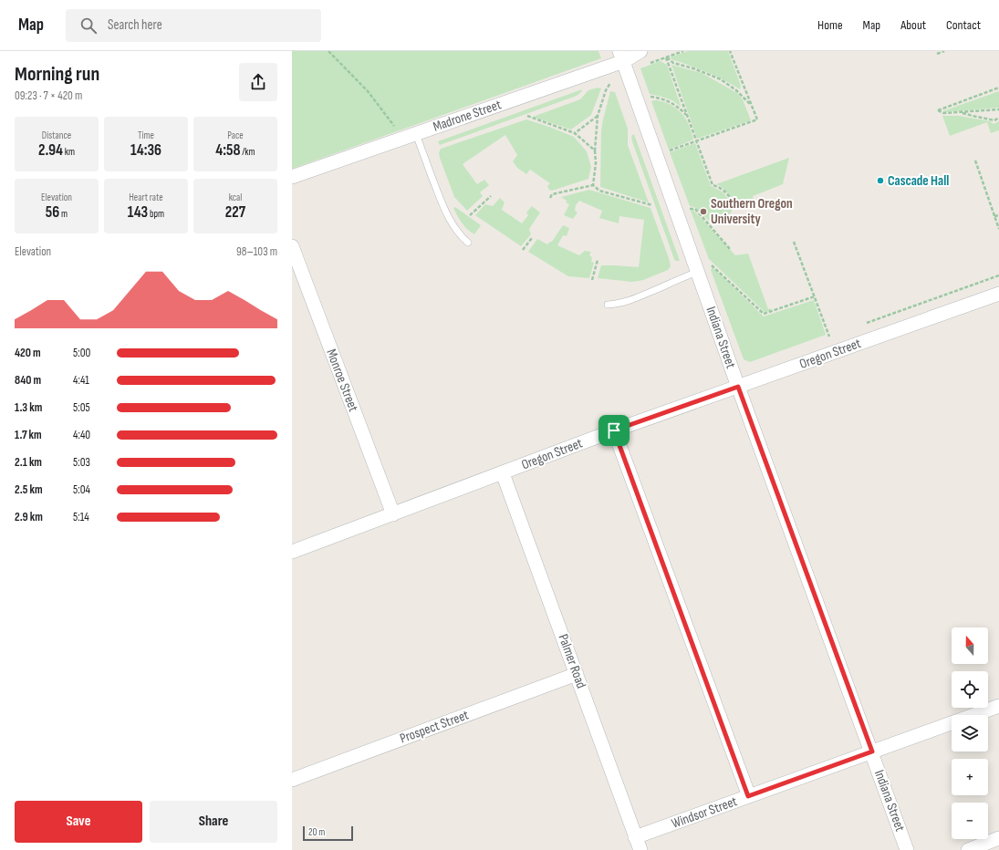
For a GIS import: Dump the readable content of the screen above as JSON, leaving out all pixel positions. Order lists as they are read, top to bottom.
{
  "streets": {
    "street": [
      "Madrone Street",
      "Indiana Street",
      "Oregon Street",
      "Monroe Street",
      "Palmer Road",
      "Prospect Street",
      "Windsor Street"
    ]
  },
  "crossings": [
    ["Madrone Street", "Indiana Street"],
    ["Indiana Street", "Oregon Street"],
    ["Indiana Street", "Windsor Street"],
    ["Oregon Street", "Monroe Street"],
    ["Oregon Street", "Palmer Road"],
    ["Palmer Road", "Prospect Street"],
    ["Palmer Road", "Windsor Street"]
  ],
  "places": ["Cascade Hall", "Southern Oregon University"],
  "scale_bar": "20 m",
  "north": "top",
  "page": {
    "header": "Map",
    "search": "Search here",
    "nav": [
      "Home",
      "Map",
      "About",
      "Contact"
    ],
    "heading": ["Morning run", "09:23 · 7 × 420 m"],
    "stats": [
      ["Distance", "2.94 km"],
      ["Time", "14:36"],
      ["Pace", "4:58 /km"],
      ["Elevation", "56 m"],
      ["Heart rate", "143 bpm"],
      ["kcal", "227"]
    ],
    "chart": ["Elevation", "98–103 m"],
    "list": [
      {
        "name": "420 m",
        "note": "5:00"
      },
      {
        "name": "840 m",
        "note": "4:41"
      },
      {
        "name": "1.3 km",
        "note": "5:05"
      },
      {
        "name": "1.7 km",
        "note": "4:40"
      },
      {
        "name": "2.1 km",
        "note": "5:03"
      },
      {
        "name": "2.5 km",
        "note": "5:04"
      },
      {
        "name": "2.9 km",
        "note": "5:14"
      }
    ],
    "map_buttons": ["+", "−"],
    "buttons": ["Save", "Share"],
    "scale": "20 m"
  }
}
